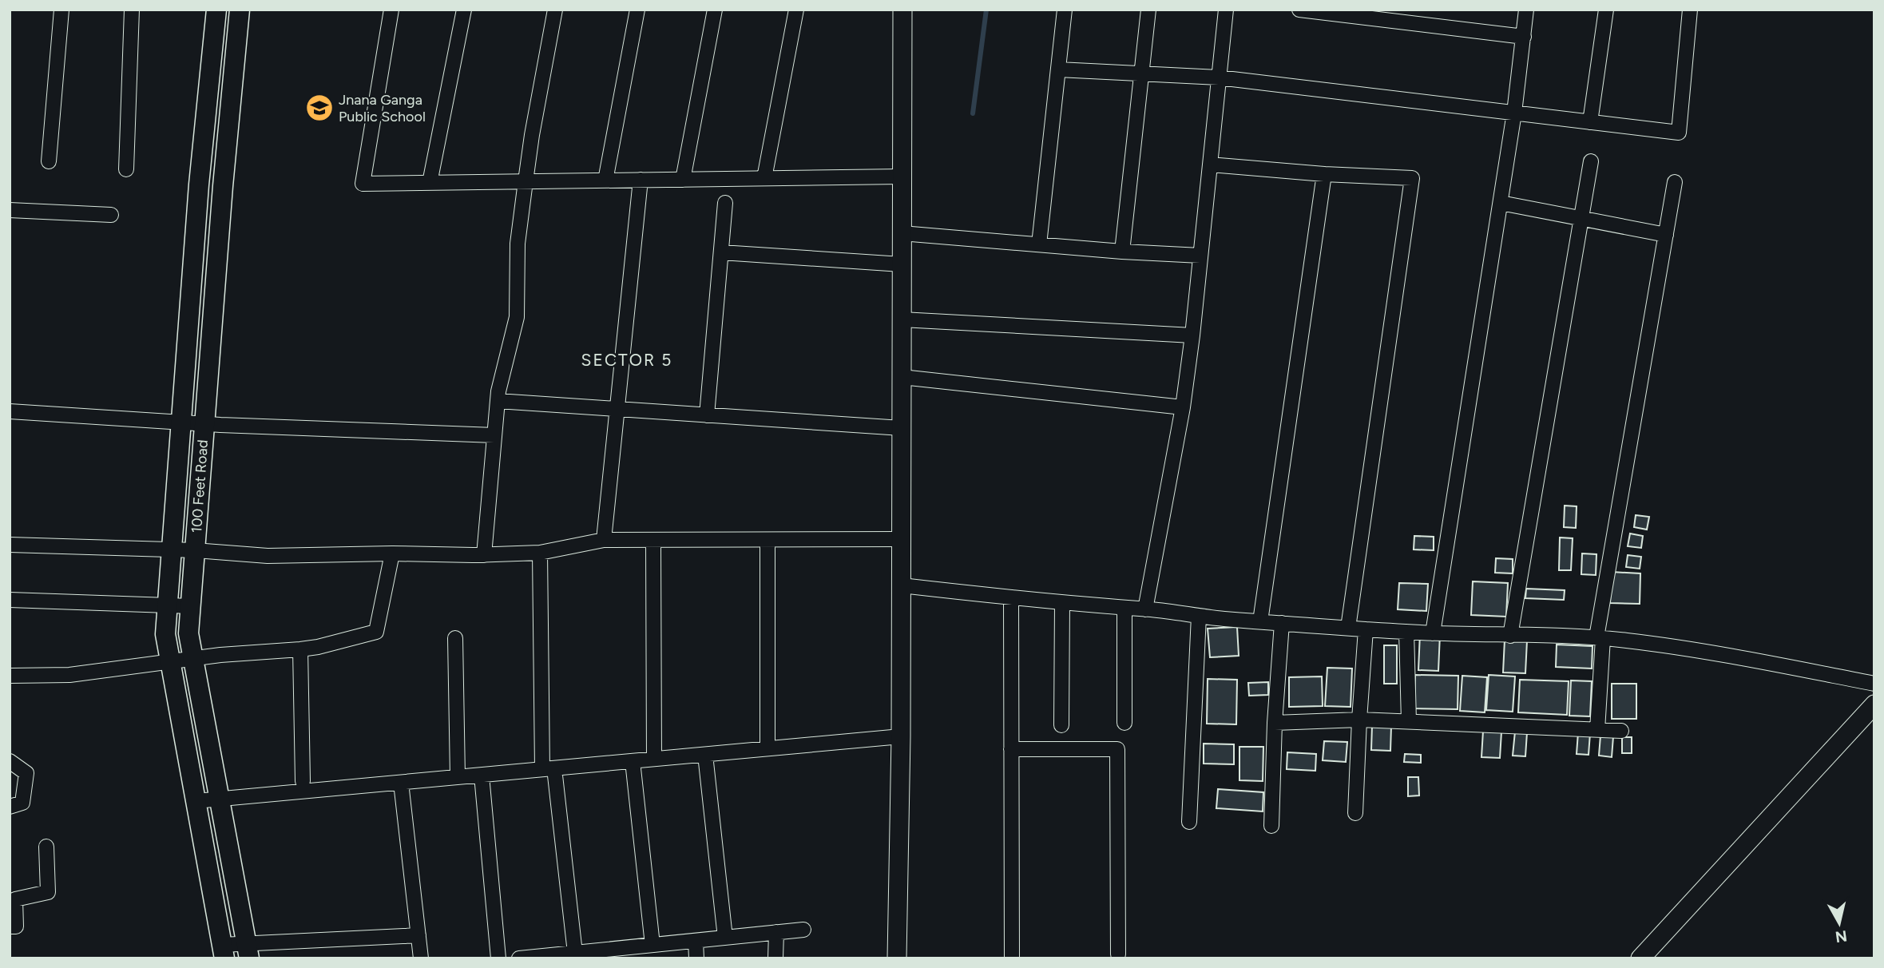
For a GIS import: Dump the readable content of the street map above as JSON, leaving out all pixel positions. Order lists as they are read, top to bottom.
{
  "streets": {
    "main road": ["100 Feet Road"]
  },
  "districts": ["SECTOR 5"],
  "places": {
    "school or university": ["Jnana Ganga Public School"]
  },
  "north": "bottom"
}
